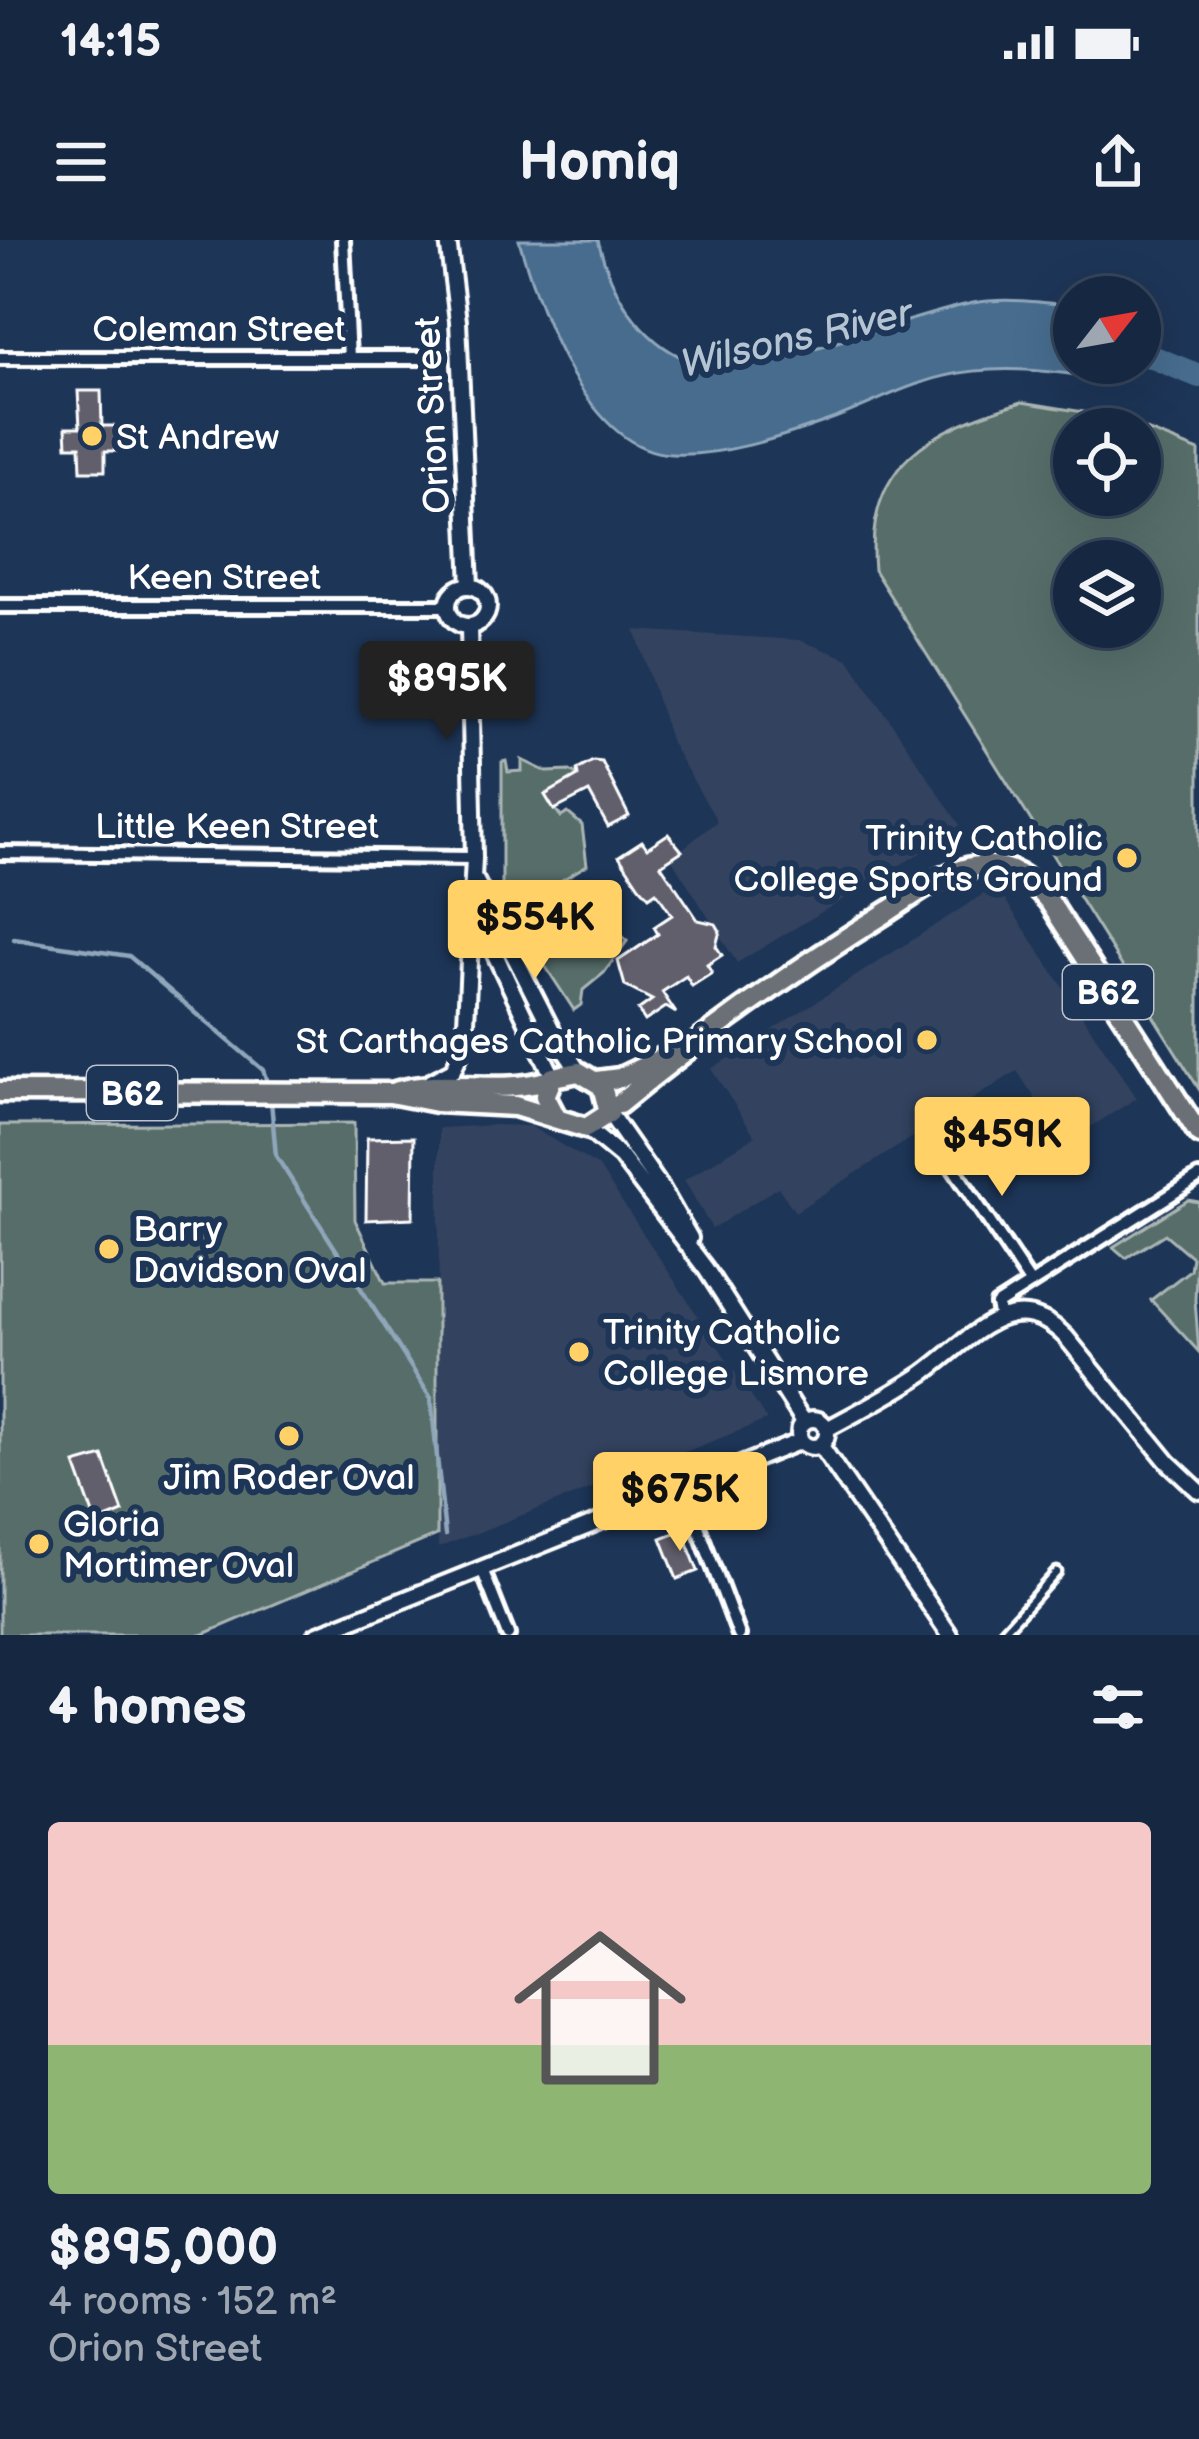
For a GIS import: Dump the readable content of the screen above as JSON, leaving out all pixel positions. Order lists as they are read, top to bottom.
{
  "streets": {
    "main road": ["B62"],
    "street": [
      "Coleman Street",
      "Orion Street",
      "Keen Street",
      "Little Keen Street"
    ]
  },
  "crossings": [
    ["Orion Street", "Keen Street"]
  ],
  "water": ["Wilsons River"],
  "places": [
    "St Andrew",
    "Trinity Catholic College Sports Ground",
    "St Carthages Catholic Primary School",
    "Barry Davidson Oval",
    "Trinity Catholic College Lismore",
    "Jim Roder Oval",
    "Gloria Mortimer Oval"
  ],
  "north": "top right",
  "page": {
    "status": "14:15",
    "header": "Homiq",
    "price": [
      "$895K",
      "$554K",
      "$459K",
      "$675K"
    ],
    "heading": "4 homes",
    "list": [
      {
        "name": "$895,000",
        "note": "4 rooms · 152 m² · Orion Street"
      }
    ]
  }
}
